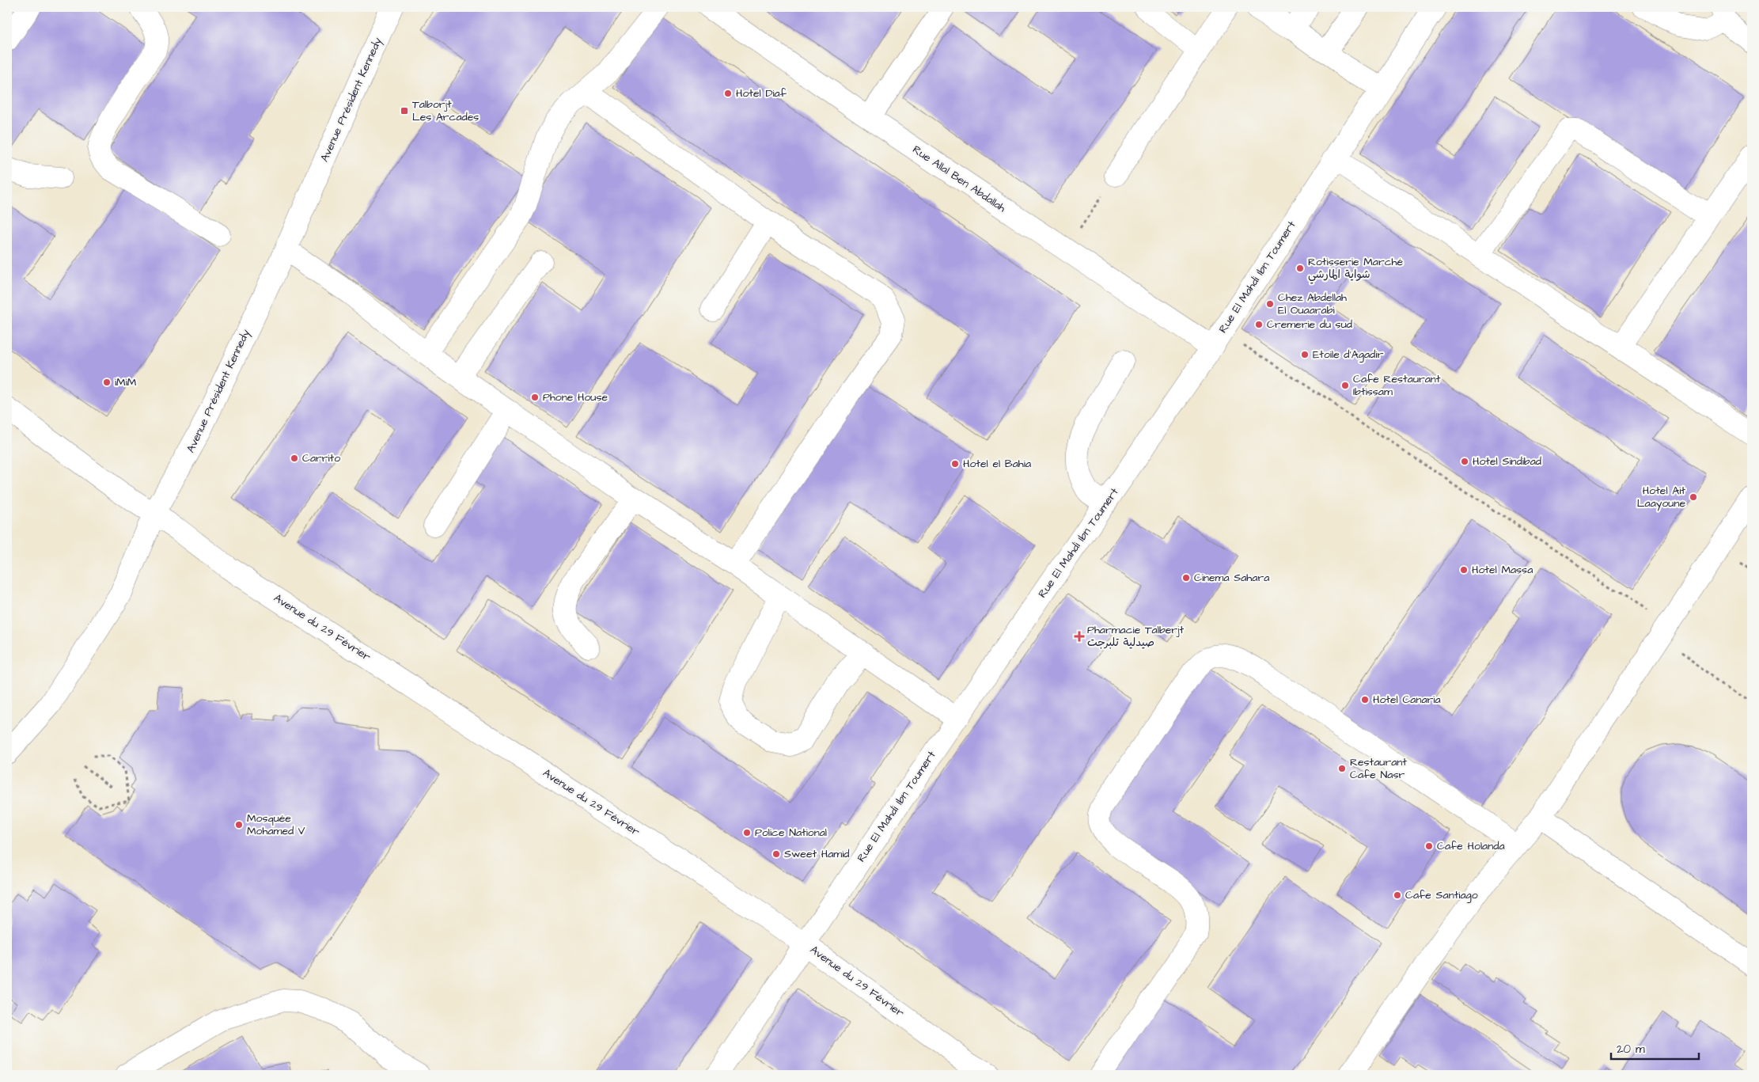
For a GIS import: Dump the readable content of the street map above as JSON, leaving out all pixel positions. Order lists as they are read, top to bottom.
{
  "streets": {
    "street": [
      "Avenue Président Kennedy",
      "Rue Allal Ben Abdallah",
      "Rue El Mahdi Ibn Toumert",
      "Avenue du 29 Février"
    ]
  },
  "crossings": [
    ["Avenue Président Kennedy", "Avenue du 29 Février"],
    ["Rue Allal Ben Abdallah", "Rue El Mahdi Ibn Toumert"],
    ["Rue El Mahdi Ibn Toumert", "Avenue du 29 Février"]
  ],
  "places": {
    "other": [
      "Hotel Diaf",
      "Rotisserie Marché شواية المارشي",
      "Chez Abdellah El Ouaarabi",
      "Cremerie du sud",
      "Etoile d'Agadir",
      "iMiM",
      "Cafe Restaurant Ibtissam",
      "Phone House",
      "Carrito",
      "Hotel Sindibad",
      "Hotel el Bahia",
      "Hotel Ait Laayoune",
      "Hotel Massa",
      "Cinema Sahara",
      "Hotel Canaria",
      "Restaurant Cafe Nasr",
      "Mosquée Mohamed V",
      "Police National",
      "Cafe Holanda",
      "Sweet Hamid",
      "Cafe Santiago"
    ],
    "transit": ["Talborjt Les Arcades"],
    "health": ["Pharmacie Talberjt صيدلية تلبرجت"]
  },
  "scale_bar": "20 m"
}
